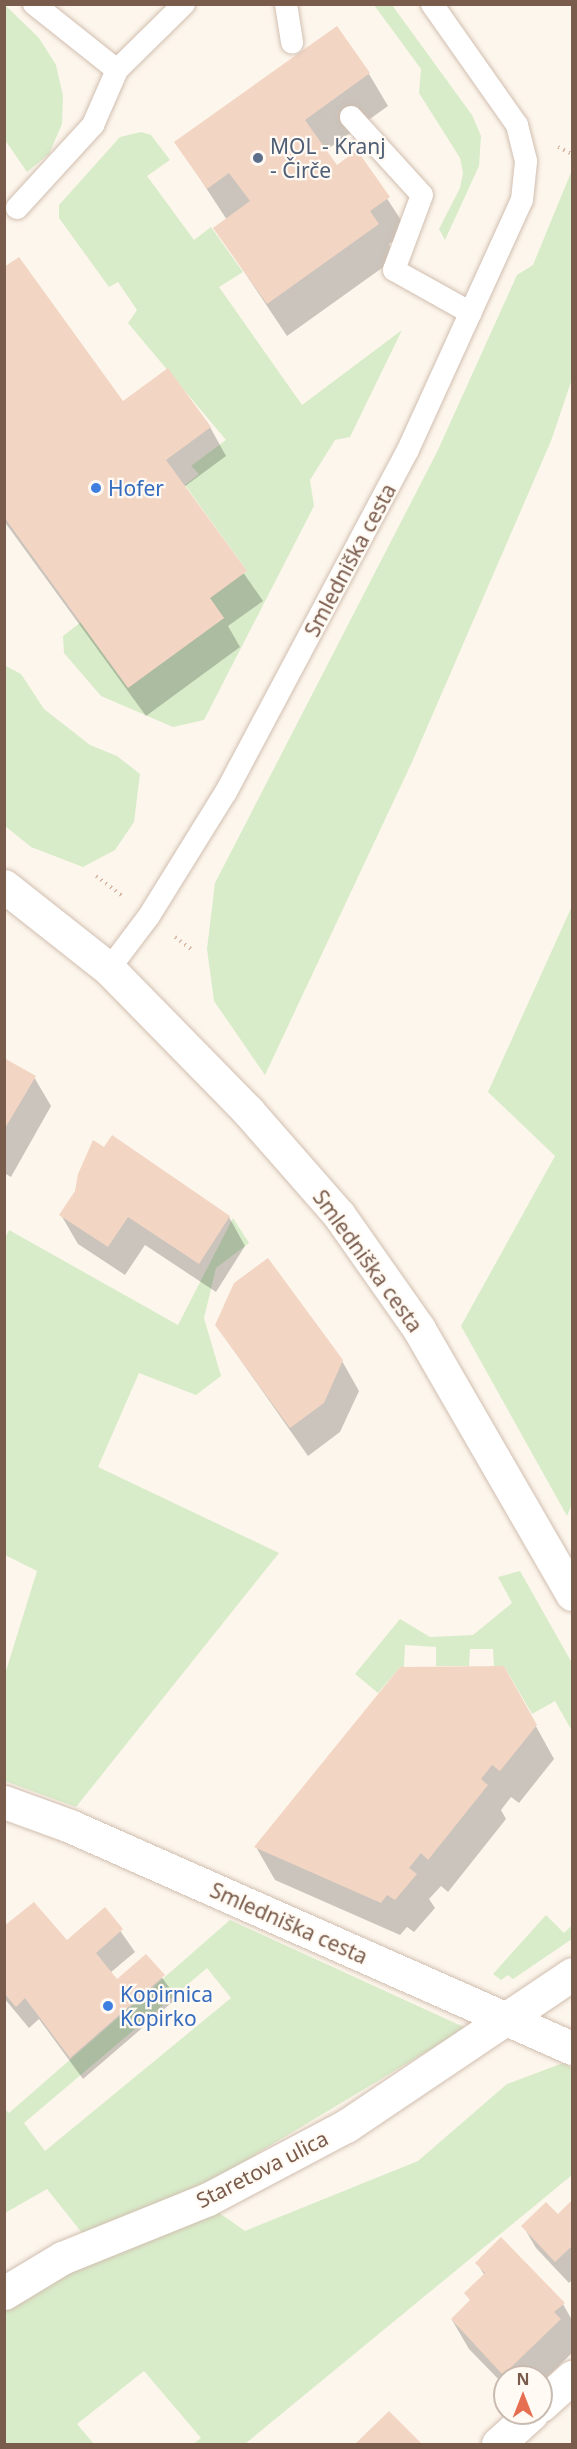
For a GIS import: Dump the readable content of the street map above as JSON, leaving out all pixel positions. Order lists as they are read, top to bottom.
{
  "streets": {
    "street": ["Smledniška cesta", "Staretova ulica"]
  },
  "crossings": [
    ["Smledniška cesta", "Staretova ulica"]
  ],
  "places": ["MOL - Kranj - Čirče", "Hofer", "Kopirnica Kopirko"],
  "north": "top"
}
